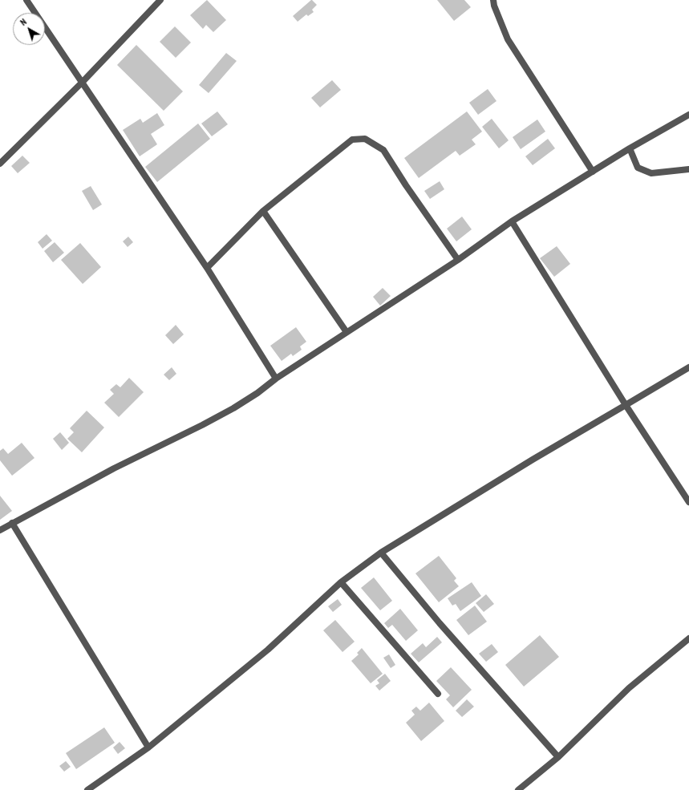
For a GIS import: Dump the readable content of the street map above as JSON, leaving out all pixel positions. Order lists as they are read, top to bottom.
{
  "north": "top left"
}
